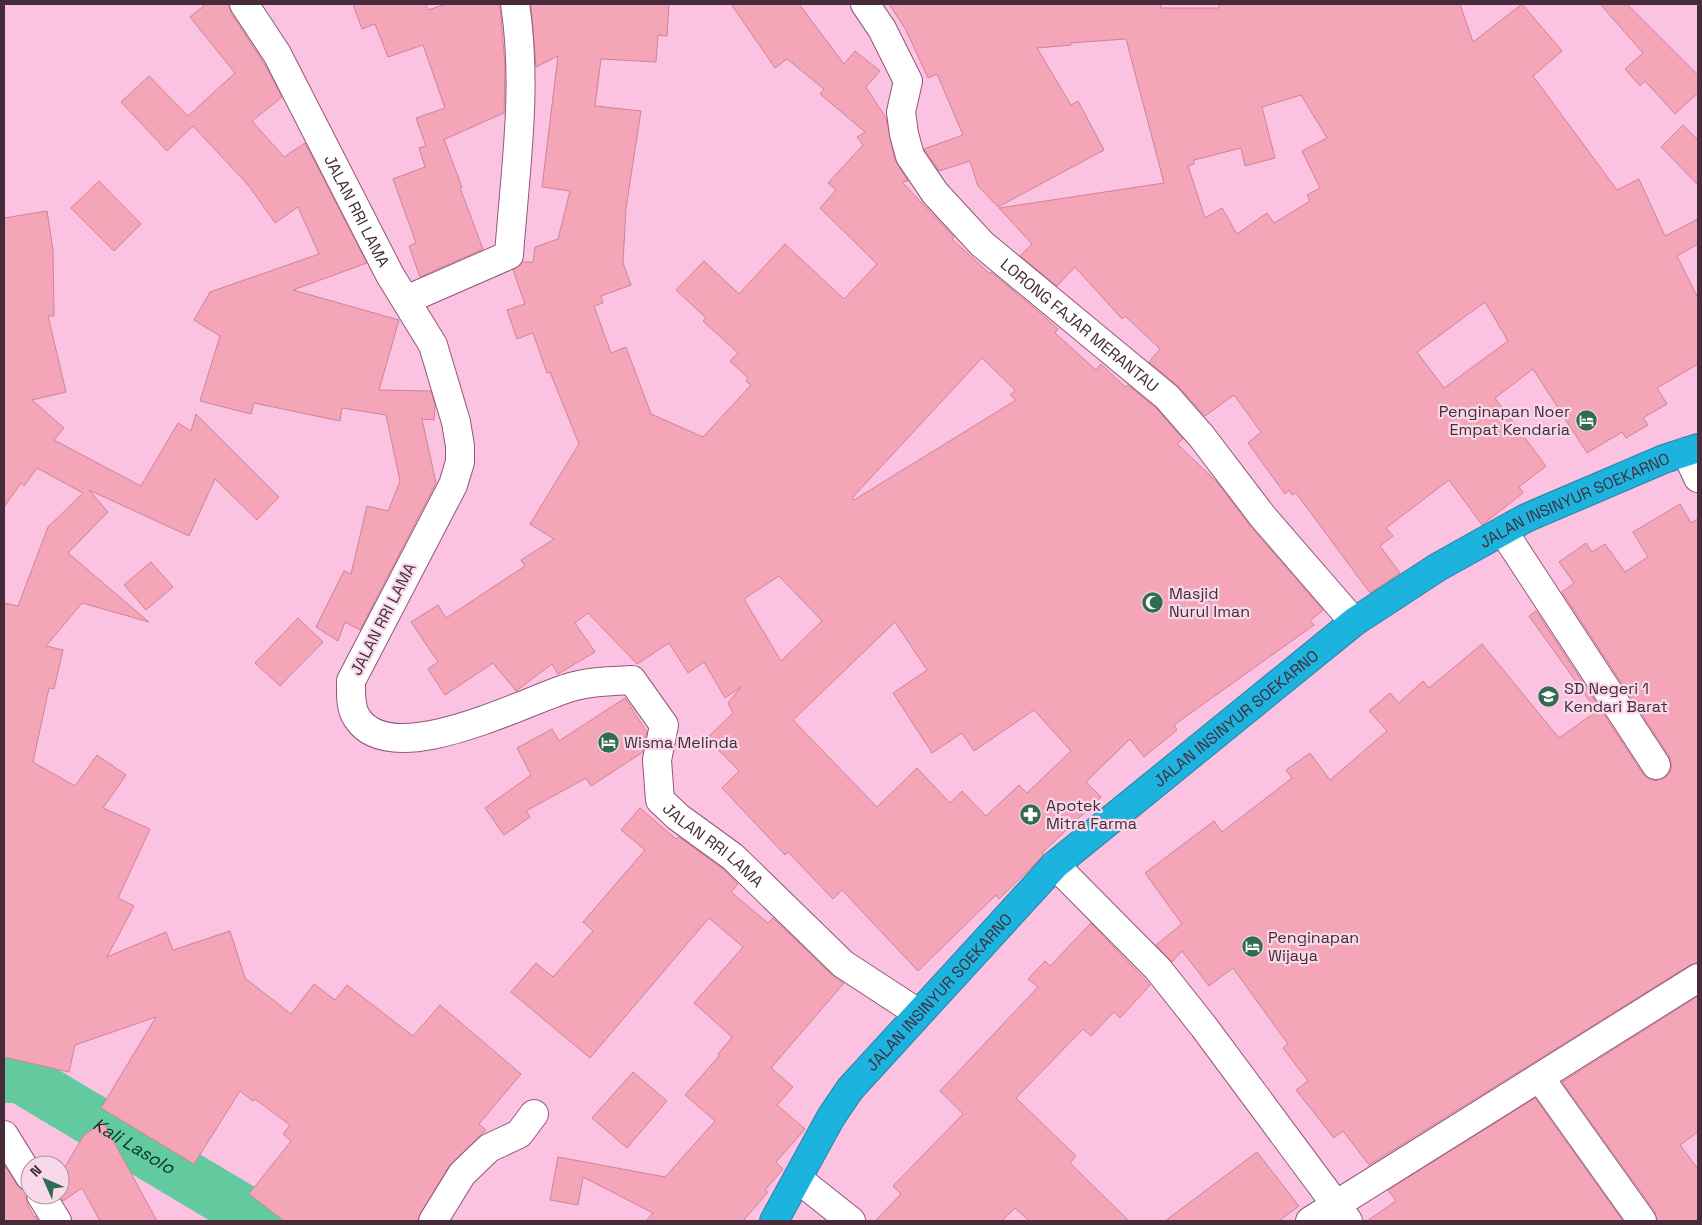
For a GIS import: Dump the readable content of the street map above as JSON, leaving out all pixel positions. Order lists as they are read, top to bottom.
{
  "streets": {
    "highway": ["JALAN INSINYUR SOEKARNO"],
    "street": ["JALAN RRI LAMA", "LORONG FAJAR MERANTAU"]
  },
  "crossings": [
    ["JALAN RRI LAMA", "JALAN INSINYUR SOEKARNO"],
    ["LORONG FAJAR MERANTAU", "JALAN INSINYUR SOEKARNO"]
  ],
  "water": ["Kali Lasolo"],
  "places": {
    "hotel": ["Penginapan Noer Empat Kendaria", "Wisma Melinda", "Penginapan Wijaya"],
    "mosque": ["Masjid Nurul Iman"],
    "school or university": ["SD Negeri 1 Kendari Barat"],
    "pharmacy": ["Apotek Mitra Farma"]
  },
  "north": "top left"
}
